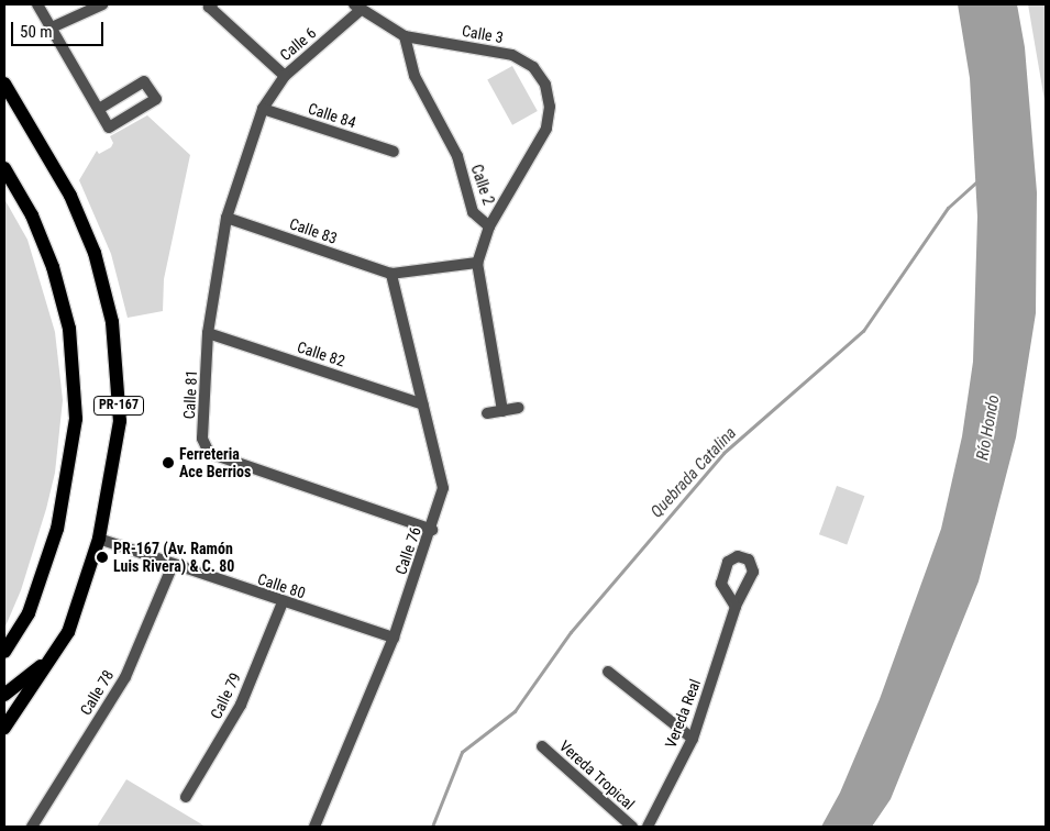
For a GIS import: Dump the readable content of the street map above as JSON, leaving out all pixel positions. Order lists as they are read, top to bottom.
{
  "streets": {
    "main road": ["PR-167"],
    "street": [
      "Calle 3",
      "Calle 6",
      "Calle 84",
      "Calle 2",
      "Calle 83",
      "Calle 82",
      "Calle 81",
      "Calle 76",
      "Calle 80",
      "Calle 78",
      "Calle 79",
      "Vereda Real",
      "Vereda Tropical"
    ]
  },
  "crossings": [
    ["Calle 3", "Calle 6"],
    ["Calle 3", "Calle 2"],
    ["Calle 6", "Calle 84"],
    ["Calle 6", "Calle 81"],
    ["Calle 84", "Calle 81"],
    ["Calle 83", "Calle 81"],
    ["Calle 83", "Calle 76"],
    ["Calle 82", "Calle 81"],
    ["Calle 82", "Calle 76"],
    ["Calle 81", "Calle 76"],
    ["PR-167", "Calle 80"],
    ["Calle 76", "Calle 80"],
    ["Calle 80", "Calle 78"],
    ["Calle 80", "Calle 79"]
  ],
  "water": ["Río Hondo", "Quebrada Catalina"],
  "places": ["Ferreteria Ace Berrios", "PR-167 (Av. Ramón Luis Rivera) & C. 80"],
  "scale_bar": "50 m"
}
